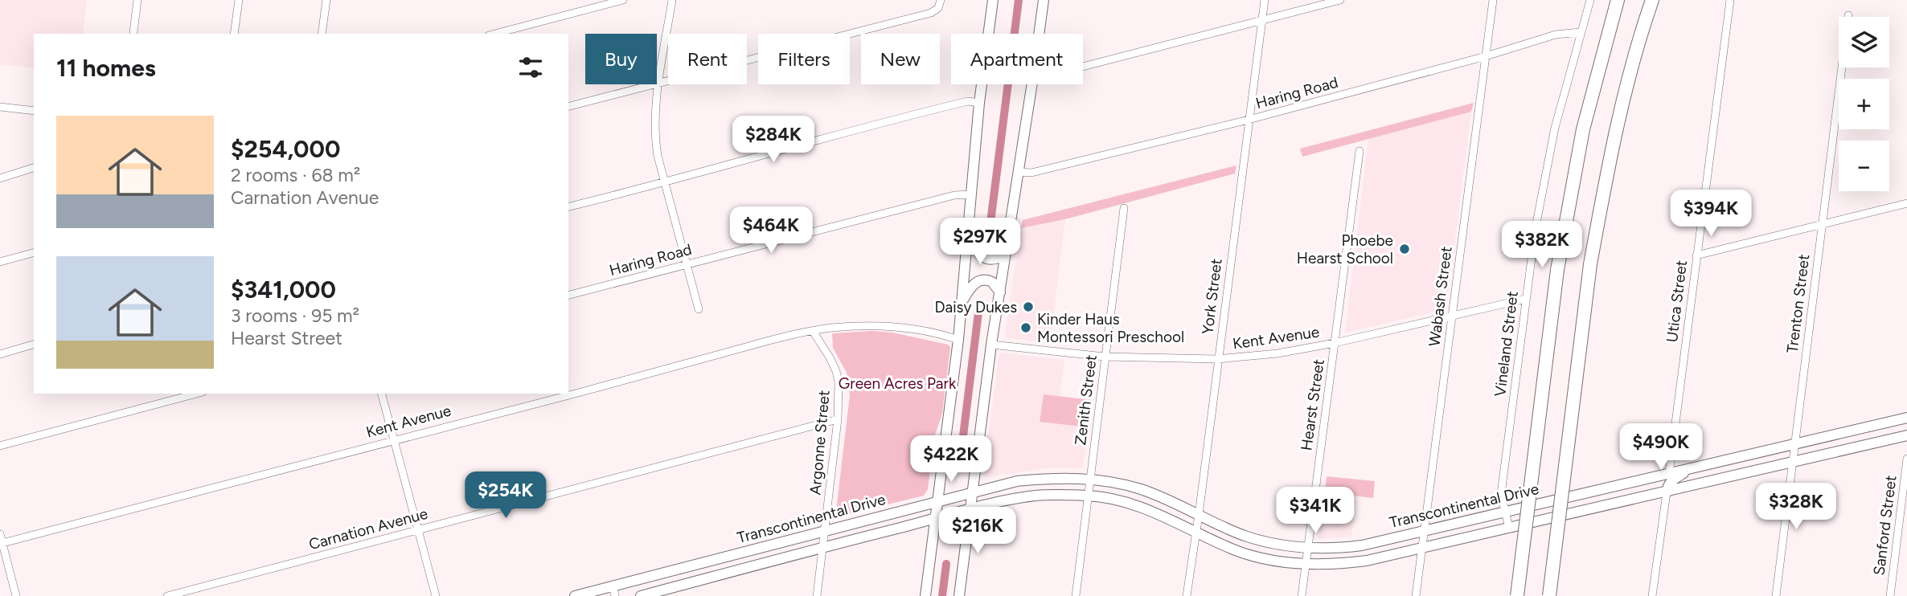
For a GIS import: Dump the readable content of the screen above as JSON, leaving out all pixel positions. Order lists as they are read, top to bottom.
{
  "streets": {
    "street": [
      "Haring Road",
      "York Street",
      "Wabash Street",
      "Utica Street",
      "Trenton Street",
      "Kent Avenue",
      "Vineland Street",
      "Zenith Street",
      "Hearst Street",
      "Argonne Street",
      "Transcontinental Drive",
      "Sanford Street",
      "Carnation Avenue"
    ]
  },
  "crossings": [
    ["Haring Road", "York Street"],
    ["Haring Road", "Wabash Street"],
    ["Haring Road", "Vineland Street"],
    ["York Street", "Kent Avenue"],
    ["York Street", "Transcontinental Drive"],
    ["Wabash Street", "Kent Avenue"],
    ["Wabash Street", "Transcontinental Drive"],
    ["Utica Street", "Transcontinental Drive"],
    ["Trenton Street", "Transcontinental Drive"],
    ["Kent Avenue", "Vineland Street"],
    ["Kent Avenue", "Zenith Street"],
    ["Kent Avenue", "Hearst Street"],
    ["Kent Avenue", "Argonne Street"],
    ["Vineland Street", "Transcontinental Drive"],
    ["Zenith Street", "Transcontinental Drive"],
    ["Hearst Street", "Transcontinental Drive"],
    ["Argonne Street", "Transcontinental Drive"],
    ["Argonne Street", "Carnation Avenue"]
  ],
  "parks": ["Green Acres Park"],
  "places": ["Phoebe Hearst School", "Daisy Dukes", "Kinder Haus Montessori Preschool"],
  "page": {
    "map_buttons": ["+", "−"],
    "chip": [
      "Buy",
      "Rent",
      "Filters",
      "New",
      "Apartment"
    ],
    "heading": "11 homes",
    "list": [
      {
        "name": "$254,000",
        "note": "2 rooms · 68 m² · Carnation Avenue"
      },
      {
        "name": "$341,000",
        "note": "3 rooms · 95 m² · Hearst Street"
      }
    ],
    "price": [
      "$284K",
      "$394K",
      "$464K",
      "$297K",
      "$382K",
      "$490K",
      "$422K",
      "$254K",
      "$328K",
      "$341K",
      "$216K"
    ]
  }
}
